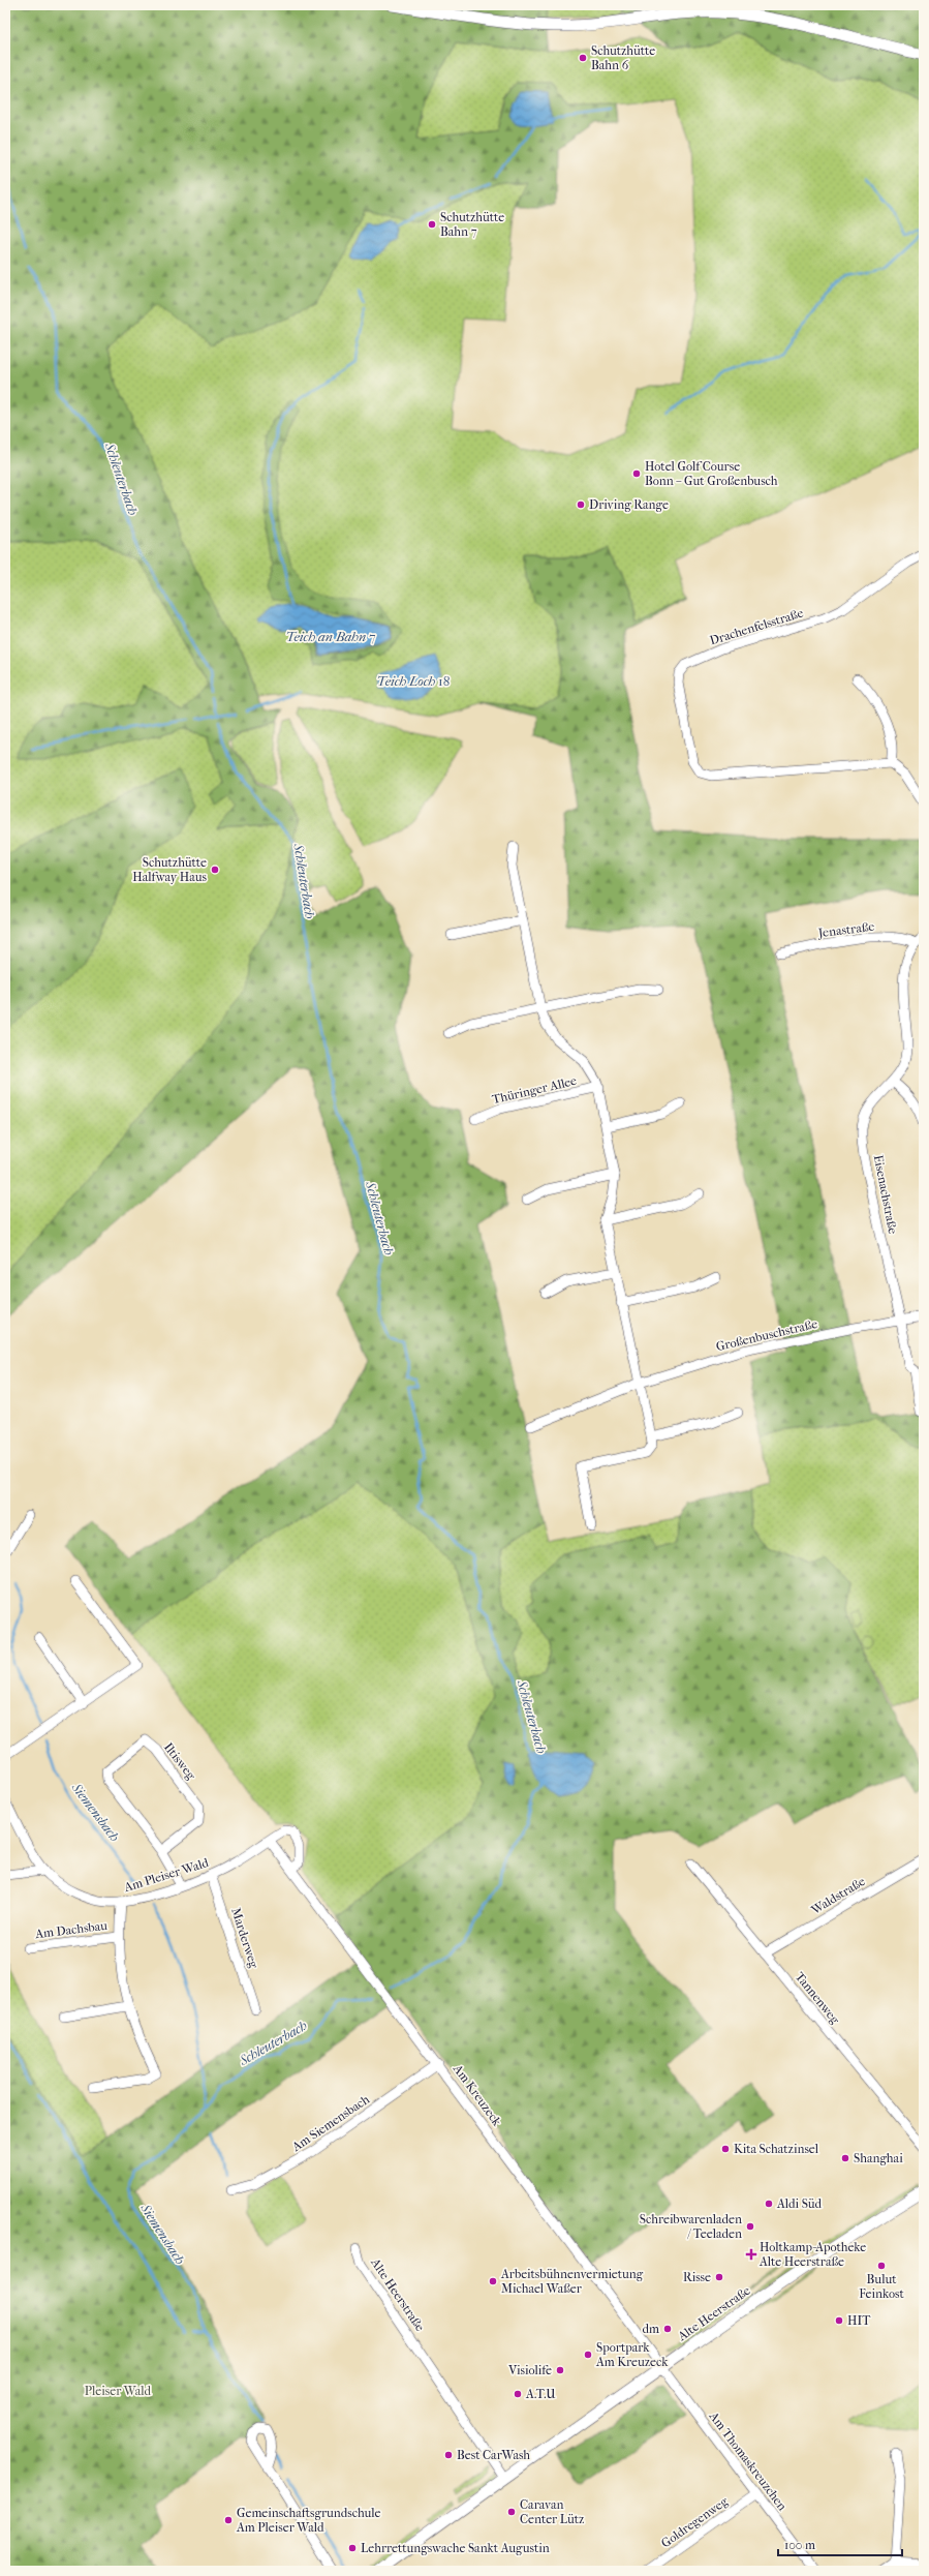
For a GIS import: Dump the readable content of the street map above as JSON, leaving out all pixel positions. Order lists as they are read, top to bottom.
{
  "streets": {
    "street": [
      "Drachenfelsstraße",
      "Jenastraße",
      "Thüringer Allee",
      "Eisenachstraße",
      "Großenbuschstraße",
      "Iltisweg",
      "Am Pleiser Wald",
      "Waldstraße",
      "Am Dachsbau",
      "Marderweg",
      "Tannenweg",
      "Am Kreuzeck",
      "Am Siemensbach",
      "Alte Heerstraße",
      "Am Thomaskreuzchen",
      "Goldregenweg"
    ]
  },
  "crossings": [
    ["Jenastraße", "Eisenachstraße"],
    ["Thüringer Allee", "Großenbuschstraße"],
    ["Eisenachstraße", "Großenbuschstraße"],
    ["Iltisweg", "Am Pleiser Wald"],
    ["Am Pleiser Wald", "Am Dachsbau"],
    ["Am Pleiser Wald", "Marderweg"],
    ["Am Pleiser Wald", "Am Kreuzeck"],
    ["Waldstraße", "Tannenweg"],
    ["Am Kreuzeck", "Am Siemensbach"],
    ["Am Kreuzeck", "Alte Heerstraße"],
    ["Am Kreuzeck", "Am Thomaskreuzchen"],
    ["Alte Heerstraße", "Am Thomaskreuzchen"],
    ["Am Thomaskreuzchen", "Goldregenweg"]
  ],
  "water": [
    "Schleuterbach",
    "Teich an Bahn 7",
    "Teich Loch 18",
    "Siemensbach"
  ],
  "parks": ["Pleiser Wald"],
  "places": {
    "other": [
      "Schutzhütte Bahn 6",
      "Schutzhütte Bahn 7",
      "Hotel Golf Course Bonn – Gut Großenbusch",
      "Driving Range",
      "Schutzhütte Halfway Haus",
      "Kita Schatzinsel",
      "Shanghai",
      "Aldi Süd",
      "Schreibwarenladen / Teeladen",
      "Bulut Feinkost",
      "Risse",
      "Arbeitsbühnenvermietung Michael Waßer",
      "HIT",
      "dm",
      "Sportpark Am Kreuzeck",
      "Visiolife",
      "A.T.U",
      "Best CarWash",
      "Caravan Center Lütz",
      "Gemeinschaftsgrundschule Am Pleiser Wald",
      "Lehrrettungswache Sankt Augustin"
    ],
    "health": ["Holtkamp-Apotheke Alte Heerstraße"]
  },
  "scale_bar": "100 m"
}
